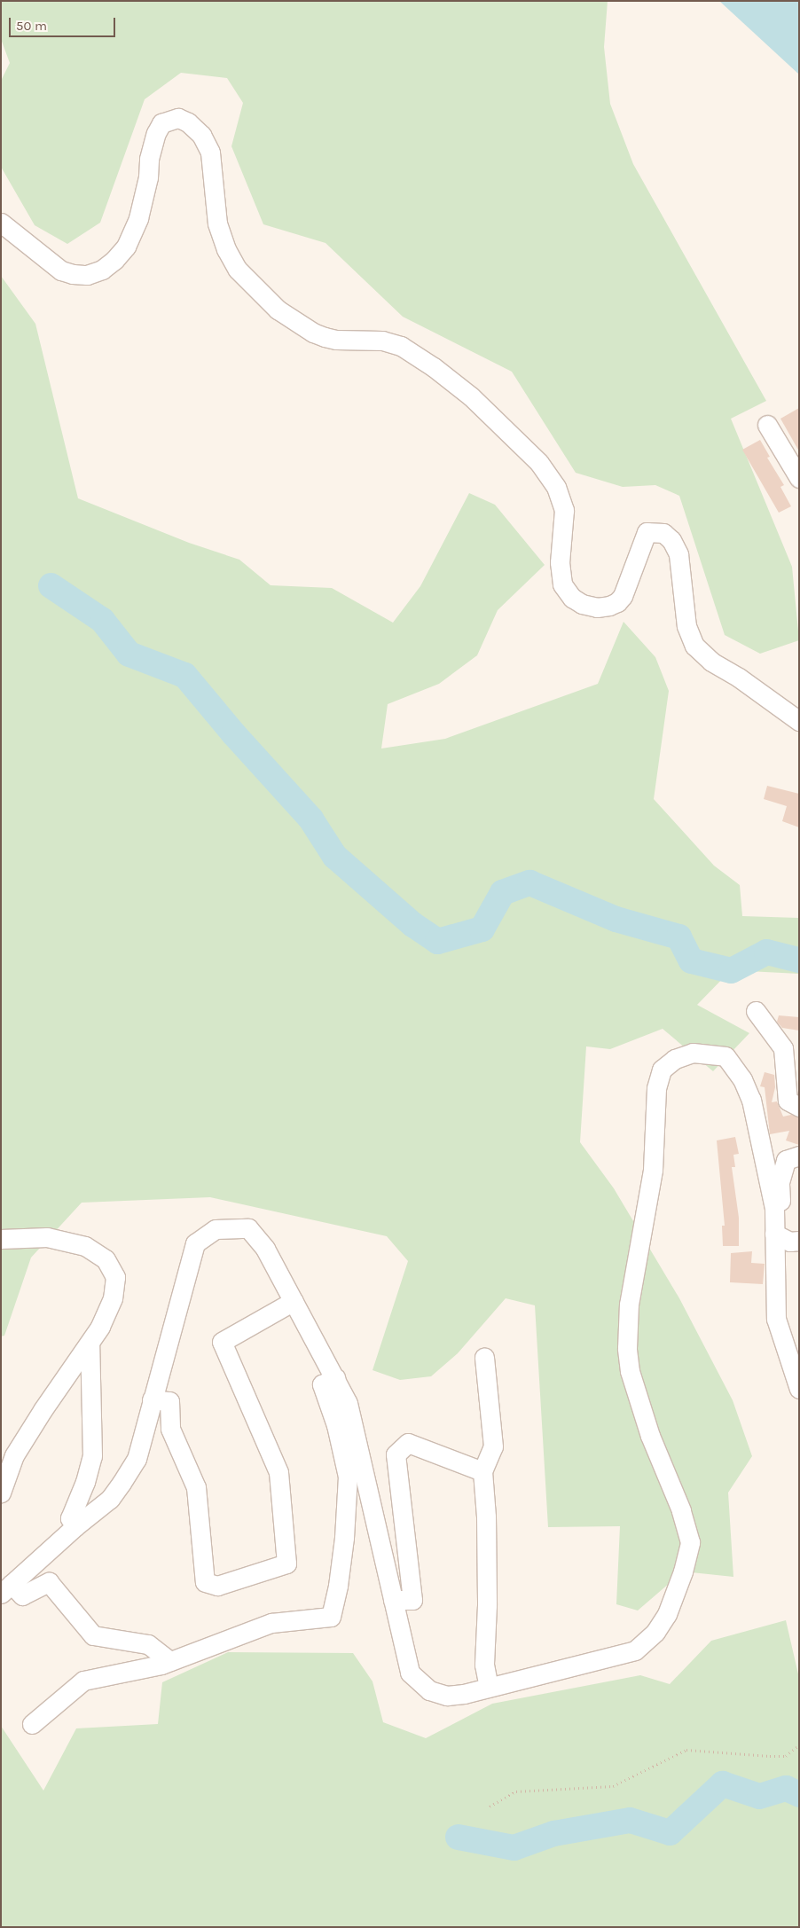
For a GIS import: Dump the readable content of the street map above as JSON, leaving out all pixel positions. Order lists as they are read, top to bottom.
{
  "scale_bar": "50 m"
}
